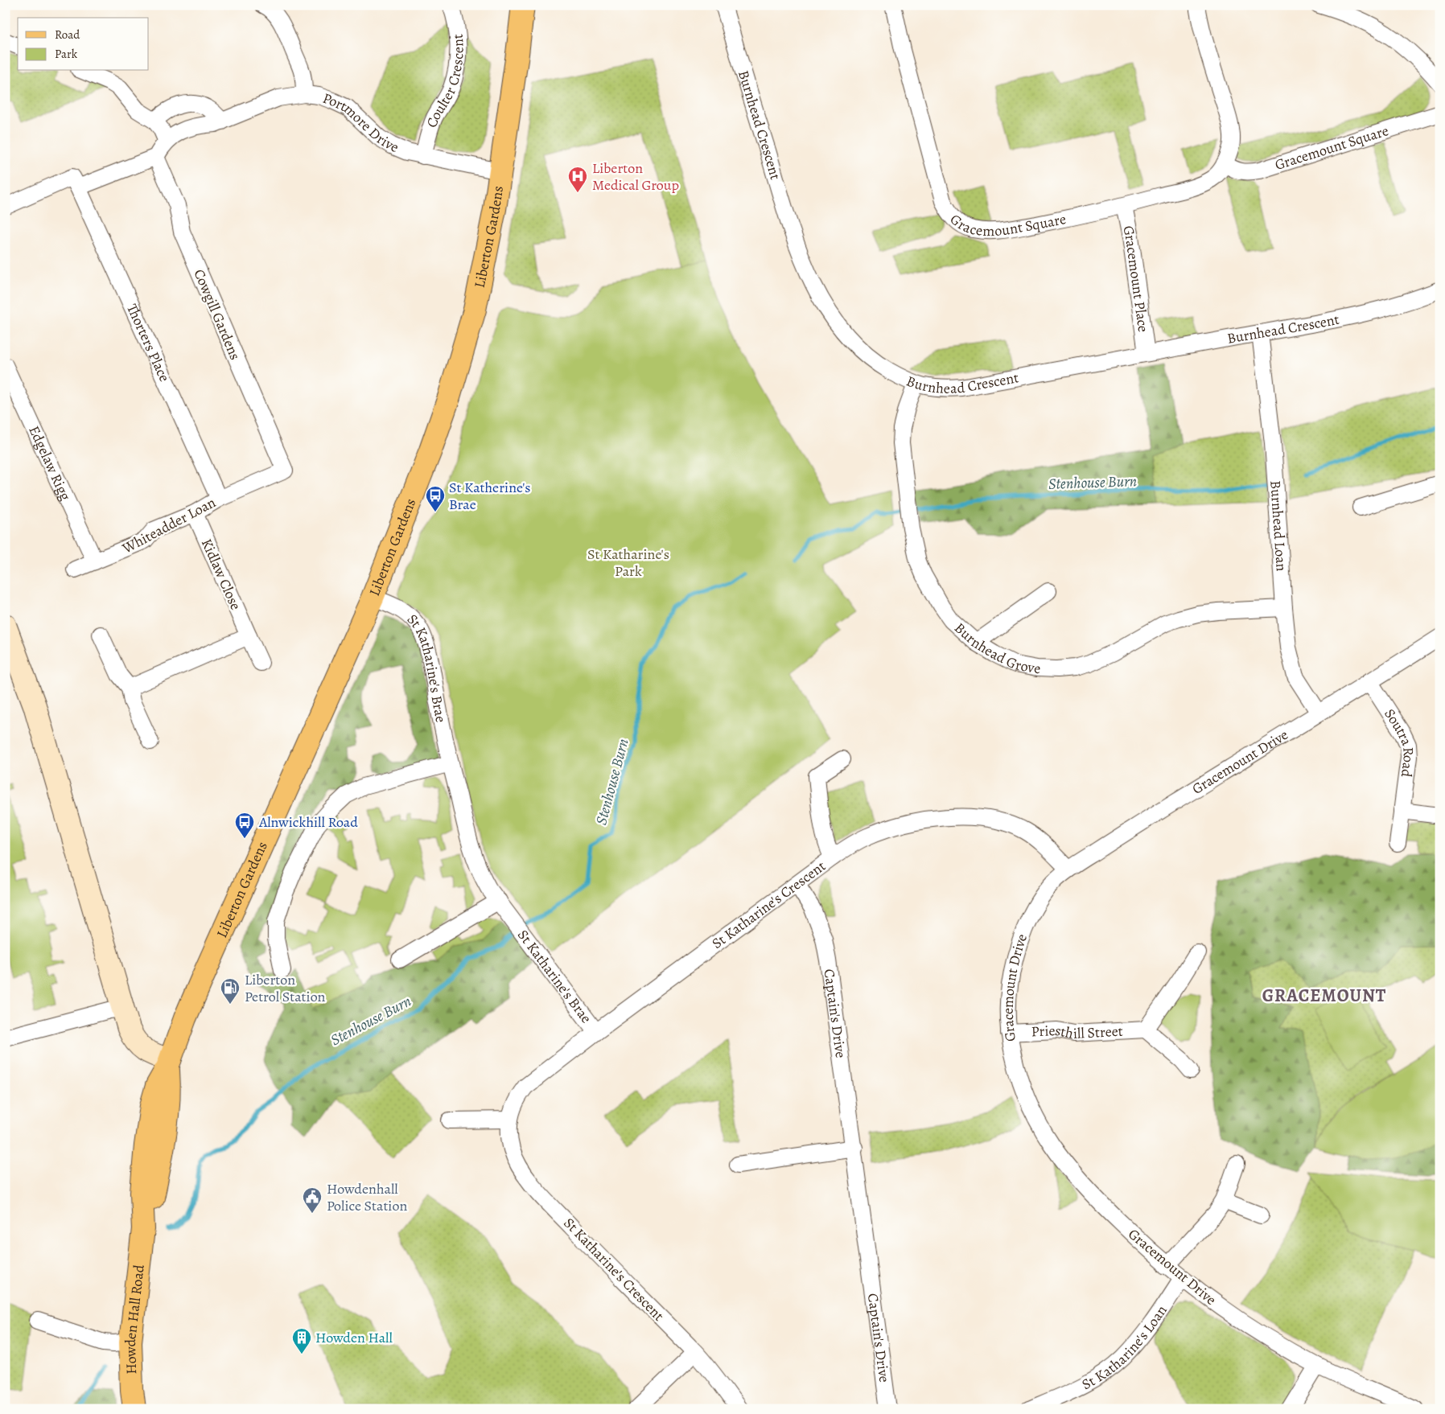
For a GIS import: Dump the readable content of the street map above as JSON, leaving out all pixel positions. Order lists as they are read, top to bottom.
{
  "streets": {
    "main road": ["Liberton Gardens", "Howden Hall Road"],
    "street": [
      "Coulter Crescent",
      "Portmore Drive",
      "Burnhead Crescent",
      "Gracemount Square",
      "Gracemount Place",
      "Cowgill Gardens",
      "Thorters Place",
      "Edgelaw Rigg",
      "Whiteadder Loan",
      "Burnhead Loan",
      "Kidlaw Close",
      "Burnhead Grove",
      "St Katharine's Brae",
      "Soutra Road",
      "Gracemount Drive",
      "St Katharine's Crescent",
      "Captain's Drive",
      "Priesthill Street",
      "St Katharine's Loan"
    ]
  },
  "crossings": [
    ["Coulter Crescent", "Portmore Drive"],
    ["Portmore Drive", "Liberton Gardens"],
    ["Portmore Drive", "Cowgill Gardens"],
    ["Burnhead Crescent", "Gracemount Place"],
    ["Burnhead Crescent", "Burnhead Loan"],
    ["Burnhead Crescent", "Burnhead Grove"],
    ["Gracemount Square", "Gracemount Place"],
    ["Liberton Gardens", "St Katharine's Brae"],
    ["Liberton Gardens", "Howden Hall Road"],
    ["Cowgill Gardens", "Whiteadder Loan"],
    ["Thorters Place", "Whiteadder Loan"],
    ["Edgelaw Rigg", "Whiteadder Loan"],
    ["Whiteadder Loan", "Kidlaw Close"],
    ["Burnhead Loan", "Burnhead Grove"],
    ["Burnhead Loan", "Gracemount Drive"],
    ["St Katharine's Brae", "St Katharine's Crescent"],
    ["Soutra Road", "Gracemount Drive"],
    ["Gracemount Drive", "St Katharine's Crescent"],
    ["Gracemount Drive", "Priesthill Street"],
    ["Gracemount Drive", "St Katharine's Loan"],
    ["St Katharine's Crescent", "Captain's Drive"]
  ],
  "districts": ["GRACEMOUNT"],
  "water": ["Stenhouse Burn"],
  "parks": ["St Katharine's Park"],
  "places": {
    "hospital": ["Liberton Medical Group"],
    "bus stop": ["St Katherine's Brae", "Alnwickhill Road"],
    "fuel station": ["Liberton Petrol Station"],
    "public building": ["Howdenhall Police Station"],
    "building": ["Howden Hall"]
  },
  "legend": ["Road", "Park"]
}
